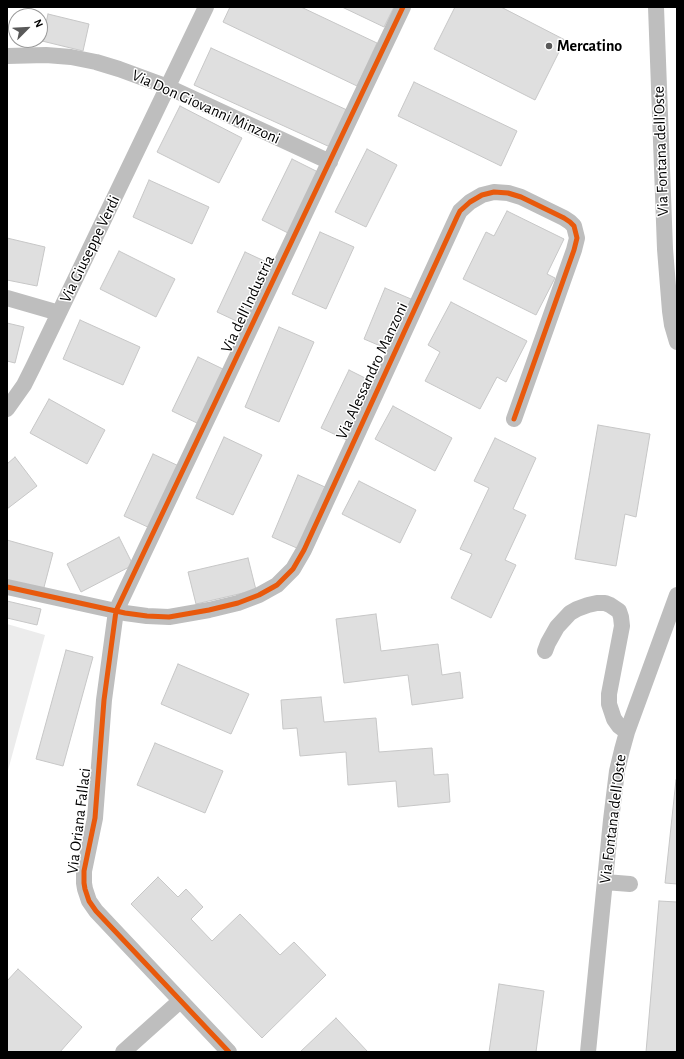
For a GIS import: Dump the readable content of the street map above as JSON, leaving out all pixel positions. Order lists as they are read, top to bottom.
{
  "streets": {
    "street": [
      "Via Don Giovanni Minzoni",
      "Via Fontana dell'Oste",
      "Via Giuseppe Verdi",
      "Via dell'Industria",
      "Via Alessandro Manzoni",
      "Via Oriana Fallaci"
    ]
  },
  "crossings": [
    ["Via Don Giovanni Minzoni", "Via Giuseppe Verdi"],
    ["Via Don Giovanni Minzoni", "Via dell'Industria"],
    ["Via dell'Industria", "Via Alessandro Manzoni"],
    ["Via dell'Industria", "Via Oriana Fallaci"],
    ["Via Alessandro Manzoni", "Via Oriana Fallaci"]
  ],
  "places": ["Mercatino"],
  "north": "top right"
}
